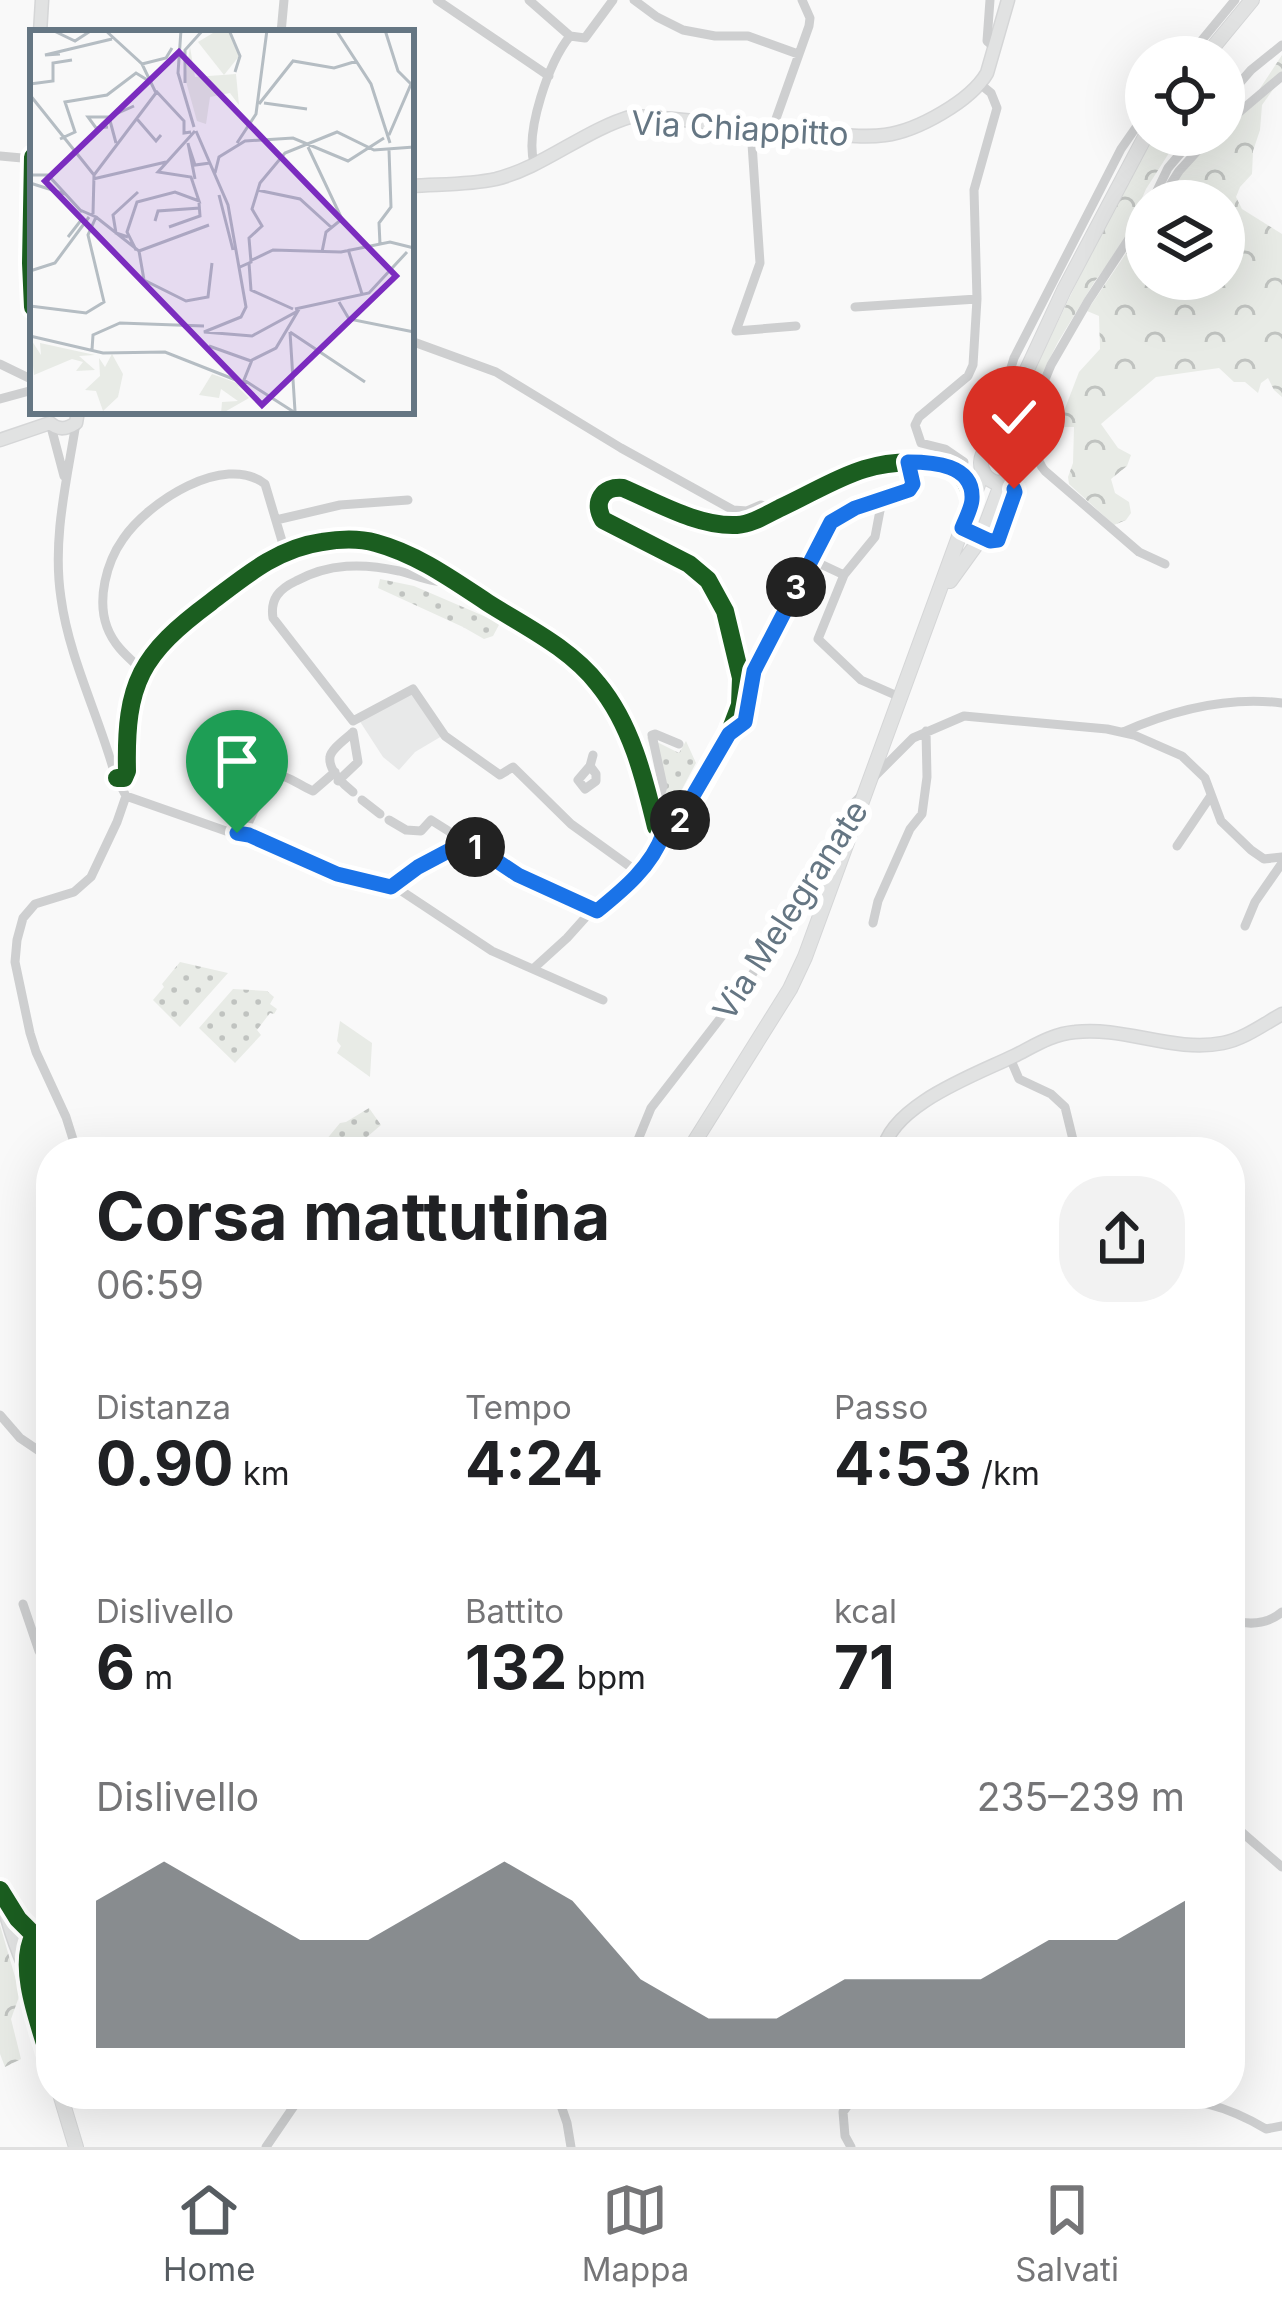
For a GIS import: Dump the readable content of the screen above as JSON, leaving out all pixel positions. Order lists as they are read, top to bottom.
{
  "streets": {
    "main road": ["Via Chiappitto"],
    "street": ["Via Melegranate"]
  },
  "page": {
    "pins": ["3", "2", "1"],
    "heading": ["Corsa mattutina", "06:59"],
    "stats": [
      ["Distanza", "0.90 km"],
      ["Tempo", "4:24"],
      ["Passo", "4:53 /km"],
      ["Dislivello", "6 m"],
      ["Battito", "132 bpm"],
      ["kcal", "71"]
    ],
    "chart": ["Dislivello", "235–239 m"],
    "tabs": ["Home", "Mappa", "Salvati"]
  }
}
